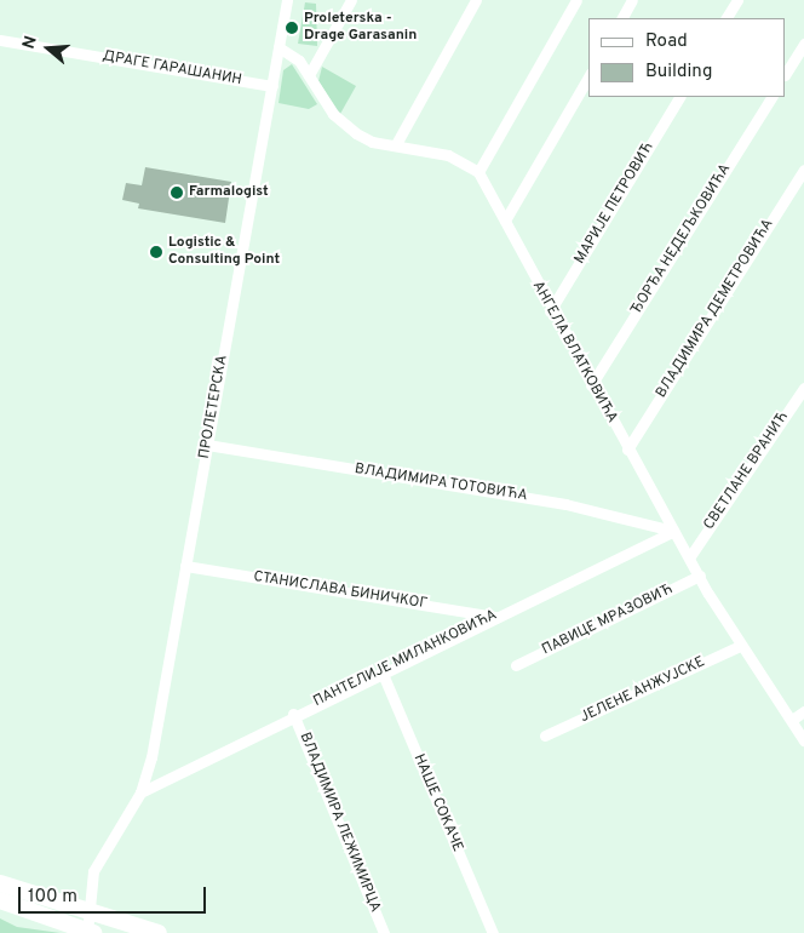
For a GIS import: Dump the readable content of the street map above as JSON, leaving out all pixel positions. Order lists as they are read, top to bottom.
{
  "streets": {
    "street": [
      "ДРАГЕ ГАРАШАНИН",
      "МАРИЈЕ ПЕТРОВИЋ",
      "ЂОРЂА НЕДЕЉКОВИЋА",
      "ВЛАДИМИРА ДЕМЕТРОВИЋА",
      "АНГЕЛА ВЛАТКОВИЋА",
      "ПРОЛЕТЕРСКА",
      "СВЕТЛАНЕ ВРАНИЋ",
      "ВЛАДИМИРА ТОТОВИЋА",
      "СТАНИСЛАВА БИНИЧКОГ",
      "ПАВИЦЕ МРАЗОВИЋ",
      "ПАНТЕЛИЈЕ МИЛАНКОВИЋА",
      "ЈЕЛЕНЕ АНЖУЈСКЕ",
      "НАШЕ СОКАЧЕ",
      "ВЛАДИМИРА ЛЕЖИМИРЦА"
    ]
  },
  "crossings": [
    ["ДРАГЕ ГАРАШАНИН", "ПРОЛЕТЕРСКА"],
    ["МАРИЈЕ ПЕТРОВИЋ", "АНГЕЛА ВЛАТКОВИЋА"],
    ["ЂОРЂА НЕДЕЉКОВИЋА", "АНГЕЛА ВЛАТКОВИЋА"],
    ["ВЛАДИМИРА ДЕМЕТРОВИЋА", "АНГЕЛА ВЛАТКОВИЋА"],
    ["АНГЕЛА ВЛАТКОВИЋА", "СВЕТЛАНЕ ВРАНИЋ"],
    ["АНГЕЛА ВЛАТКОВИЋА", "ВЛАДИМИРА ТОТОВИЋА"],
    ["АНГЕЛА ВЛАТКОВИЋА", "ПАВИЦЕ МРАЗОВИЋ"],
    ["АНГЕЛА ВЛАТКОВИЋА", "ПАНТЕЛИЈЕ МИЛАНКОВИЋА"],
    ["АНГЕЛА ВЛАТКОВИЋА", "ЈЕЛЕНЕ АНЖУЈСКЕ"],
    ["ПРОЛЕТЕРСКА", "ВЛАДИМИРА ТОТОВИЋА"],
    ["ПРОЛЕТЕРСКА", "СТАНИСЛАВА БИНИЧКОГ"],
    ["ПРОЛЕТЕРСКА", "ПАНТЕЛИЈЕ МИЛАНКОВИЋА"],
    ["ВЛАДИМИРА ТОТОВИЋА", "ПАНТЕЛИЈЕ МИЛАНКОВИЋА"],
    ["СТАНИСЛАВА БИНИЧКОГ", "ПАНТЕЛИЈЕ МИЛАНКОВИЋА"],
    ["ПАНТЕЛИЈЕ МИЛАНКОВИЋА", "НАШЕ СОКАЧЕ"],
    ["ПАНТЕЛИЈЕ МИЛАНКОВИЋА", "ВЛАДИМИРА ЛЕЖИМИРЦА"]
  ],
  "places": ["Proleterska - Drage Garasanin", "Farmalogist", "Logistic & Consulting Point"],
  "legend": ["Road", "Building"],
  "scale_bar": "100 m",
  "north": "left"
}
